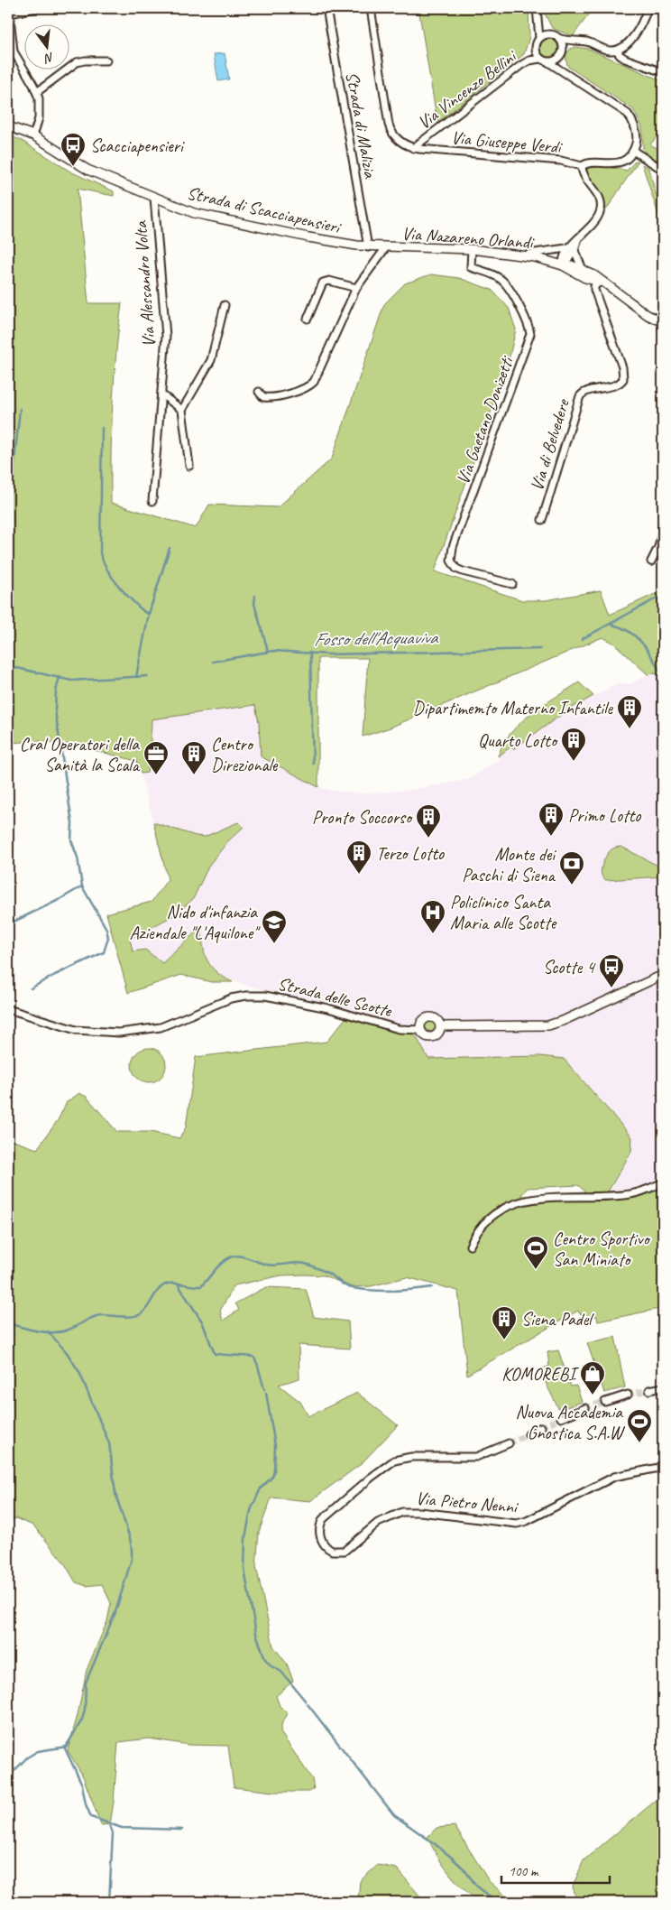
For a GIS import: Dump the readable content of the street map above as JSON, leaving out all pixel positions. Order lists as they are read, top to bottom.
{
  "streets": {
    "street": [
      "Via Vincenzo Bellini",
      "Strada di Malizia",
      "Via Giuseppe Verdi",
      "Strada di Scacciapensieri",
      "Via Nazareno Orlandi",
      "Via Alessandro Volta",
      "Via Gaetano Donizetti",
      "Via di Belvedere",
      "Strada delle Scotte",
      "Via Pietro Nenni"
    ]
  },
  "crossings": [
    ["Via Vincenzo Bellini", "Via Giuseppe Verdi"],
    ["Strada di Malizia", "Strada di Scacciapensieri"],
    ["Strada di Malizia", "Via Nazareno Orlandi"],
    ["Strada di Scacciapensieri", "Via Nazareno Orlandi"],
    ["Strada di Scacciapensieri", "Via Alessandro Volta"],
    ["Via Nazareno Orlandi", "Via Gaetano Donizetti"],
    ["Via Nazareno Orlandi", "Via di Belvedere"]
  ],
  "water": ["Fosso dell'Acquaviva"],
  "places": {
    "bus stop": ["Scacciapensieri", "Scotte 4"],
    "building": [
      "Dipartimemto Materno Infantile",
      "Quarto Lotto",
      "Centro Direzionale",
      "Primo Lotto",
      "Pronto Soccorso",
      "Terzo Lotto",
      "Siena Padel"
    ],
    "office": ["Cral Operatori della Sanità la Scala"],
    "bank": ["Monte dei Paschi di Siena"],
    "hospital": ["Policlinico Santa Maria alle Scotte"],
    "school or university": ["Nido d'infanzia Aziendale \"L'Aquilone\""],
    "sports": ["Centro Sportivo San Miniato", "Nuova Accademia Gnostica S.A.W"],
    "shop": ["KOMOREBI"]
  },
  "scale_bar": "100 m",
  "north": "bottom"
}
